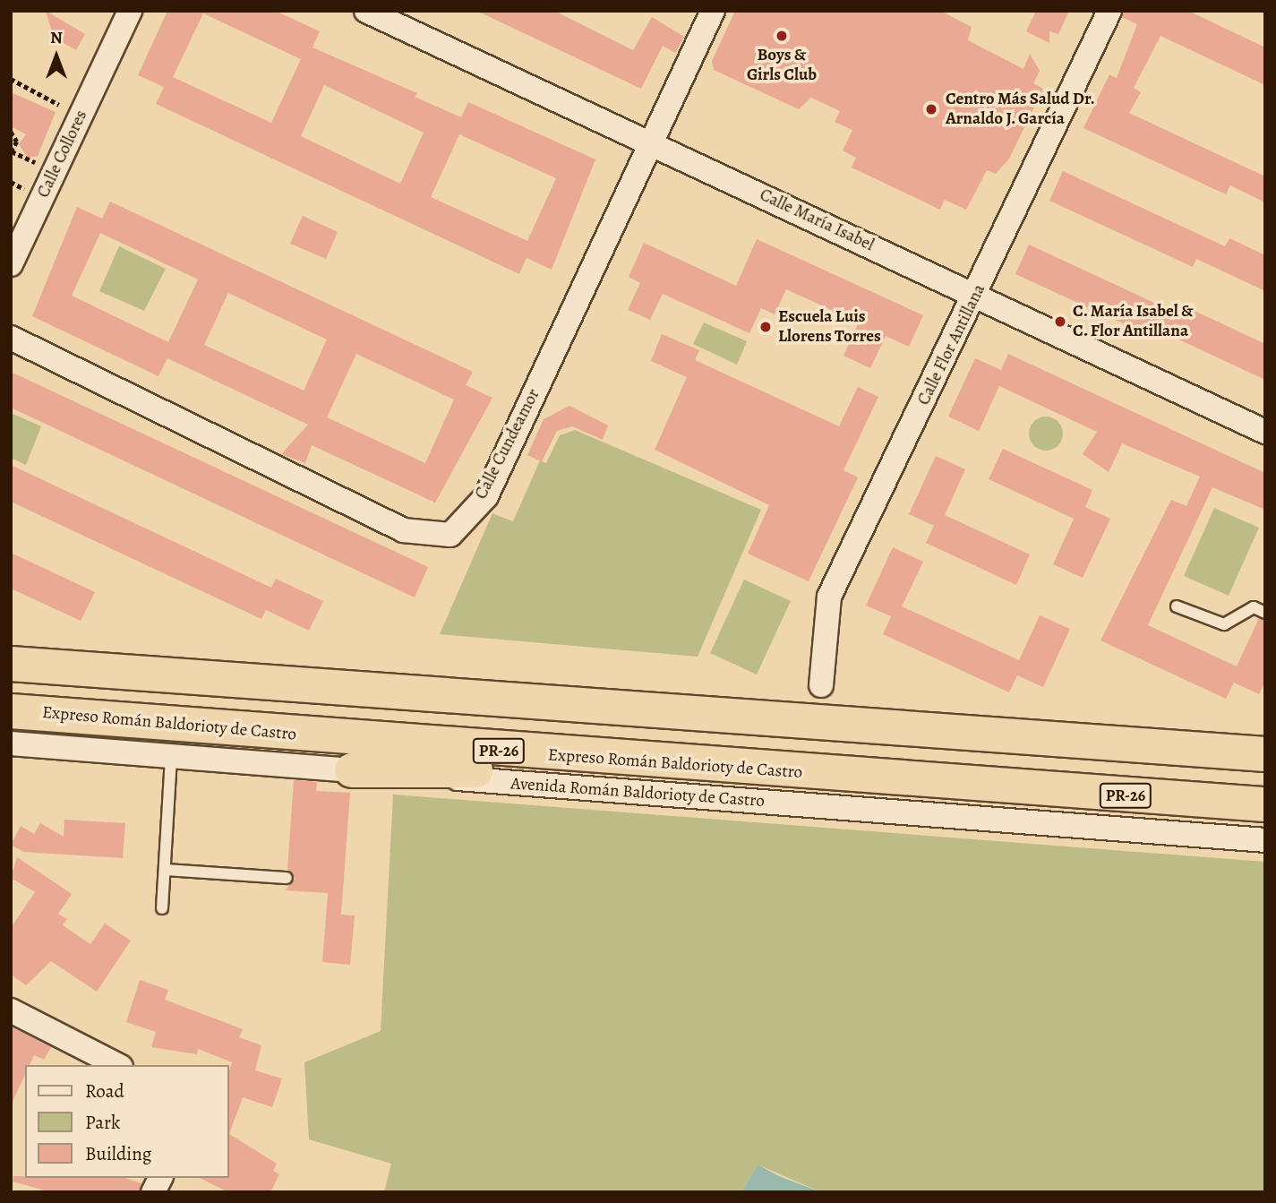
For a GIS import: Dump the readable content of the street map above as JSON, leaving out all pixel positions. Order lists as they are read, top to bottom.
{
  "streets": {
    "highway": ["Expreso Román Baldorioty de Castro", "PR-26"],
    "street": [
      "Calle Collores",
      "Calle María Isabel",
      "Calle Flor Antillana",
      "Calle Cundeamor",
      "Avenida Román Baldorioty de Castro"
    ]
  },
  "crossings": [
    ["Calle María Isabel", "Calle Flor Antillana"],
    ["Calle María Isabel", "Calle Cundeamor"]
  ],
  "places": [
    "Boys & Girls Club",
    "Centro Más Salud Dr. Arnaldo J. García",
    "C. María Isabel & C. Flor Antillana",
    "Escuela Luis Llorens Torres"
  ],
  "legend": ["Road", "Park", "Building"],
  "north": "top"
}
